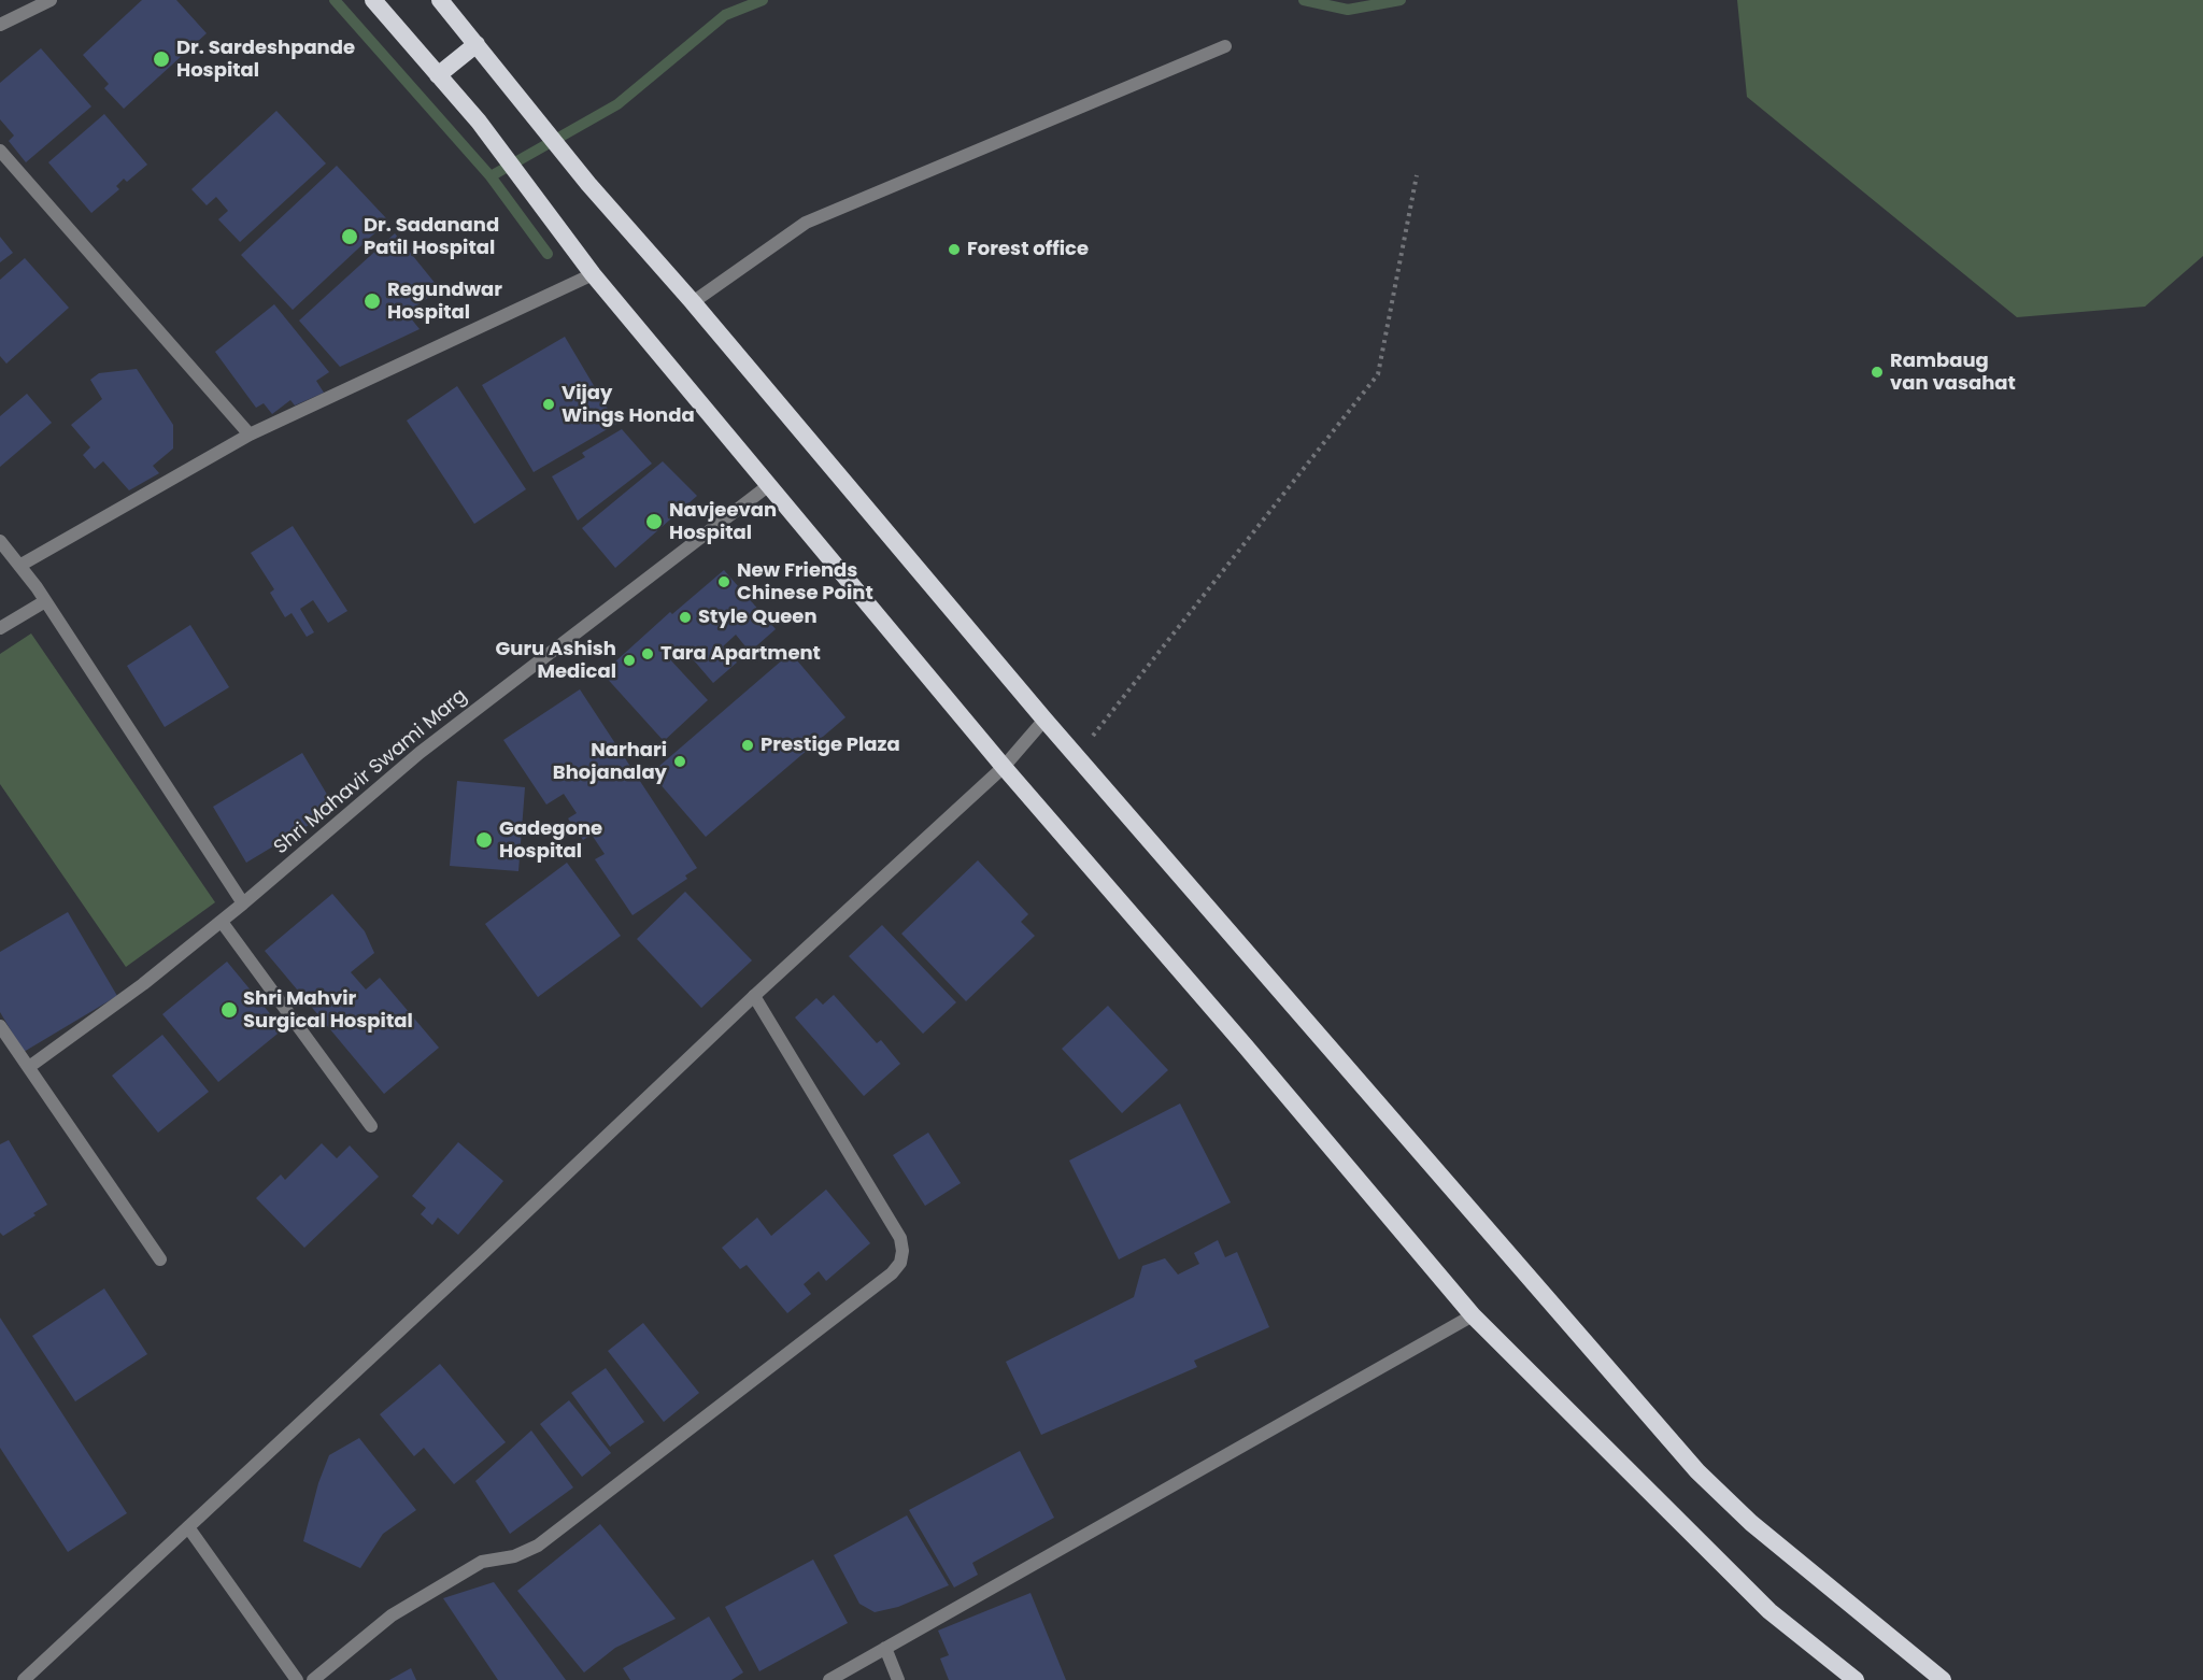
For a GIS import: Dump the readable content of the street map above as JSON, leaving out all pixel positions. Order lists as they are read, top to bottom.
{
  "streets": {
    "street": ["Shri Mahavir Swami Marg"]
  },
  "places": [
    "Dr. Sardeshpande Hospital",
    "Dr. Sadanand Patil Hospital",
    "Forest office",
    "Regundwar Hospital",
    "Rambaug van vasahat",
    "Vijay Wings Honda",
    "Navjeevan Hospital",
    "New Friends Chinese Point",
    "Style Queen",
    "Tara Apartment",
    "Guru Ashish Medical",
    "Prestige Plaza",
    "Narhari Bhojanalay",
    "Gadegone Hospital",
    "Shri Mahvir Surgical Hospital"
  ]
}
